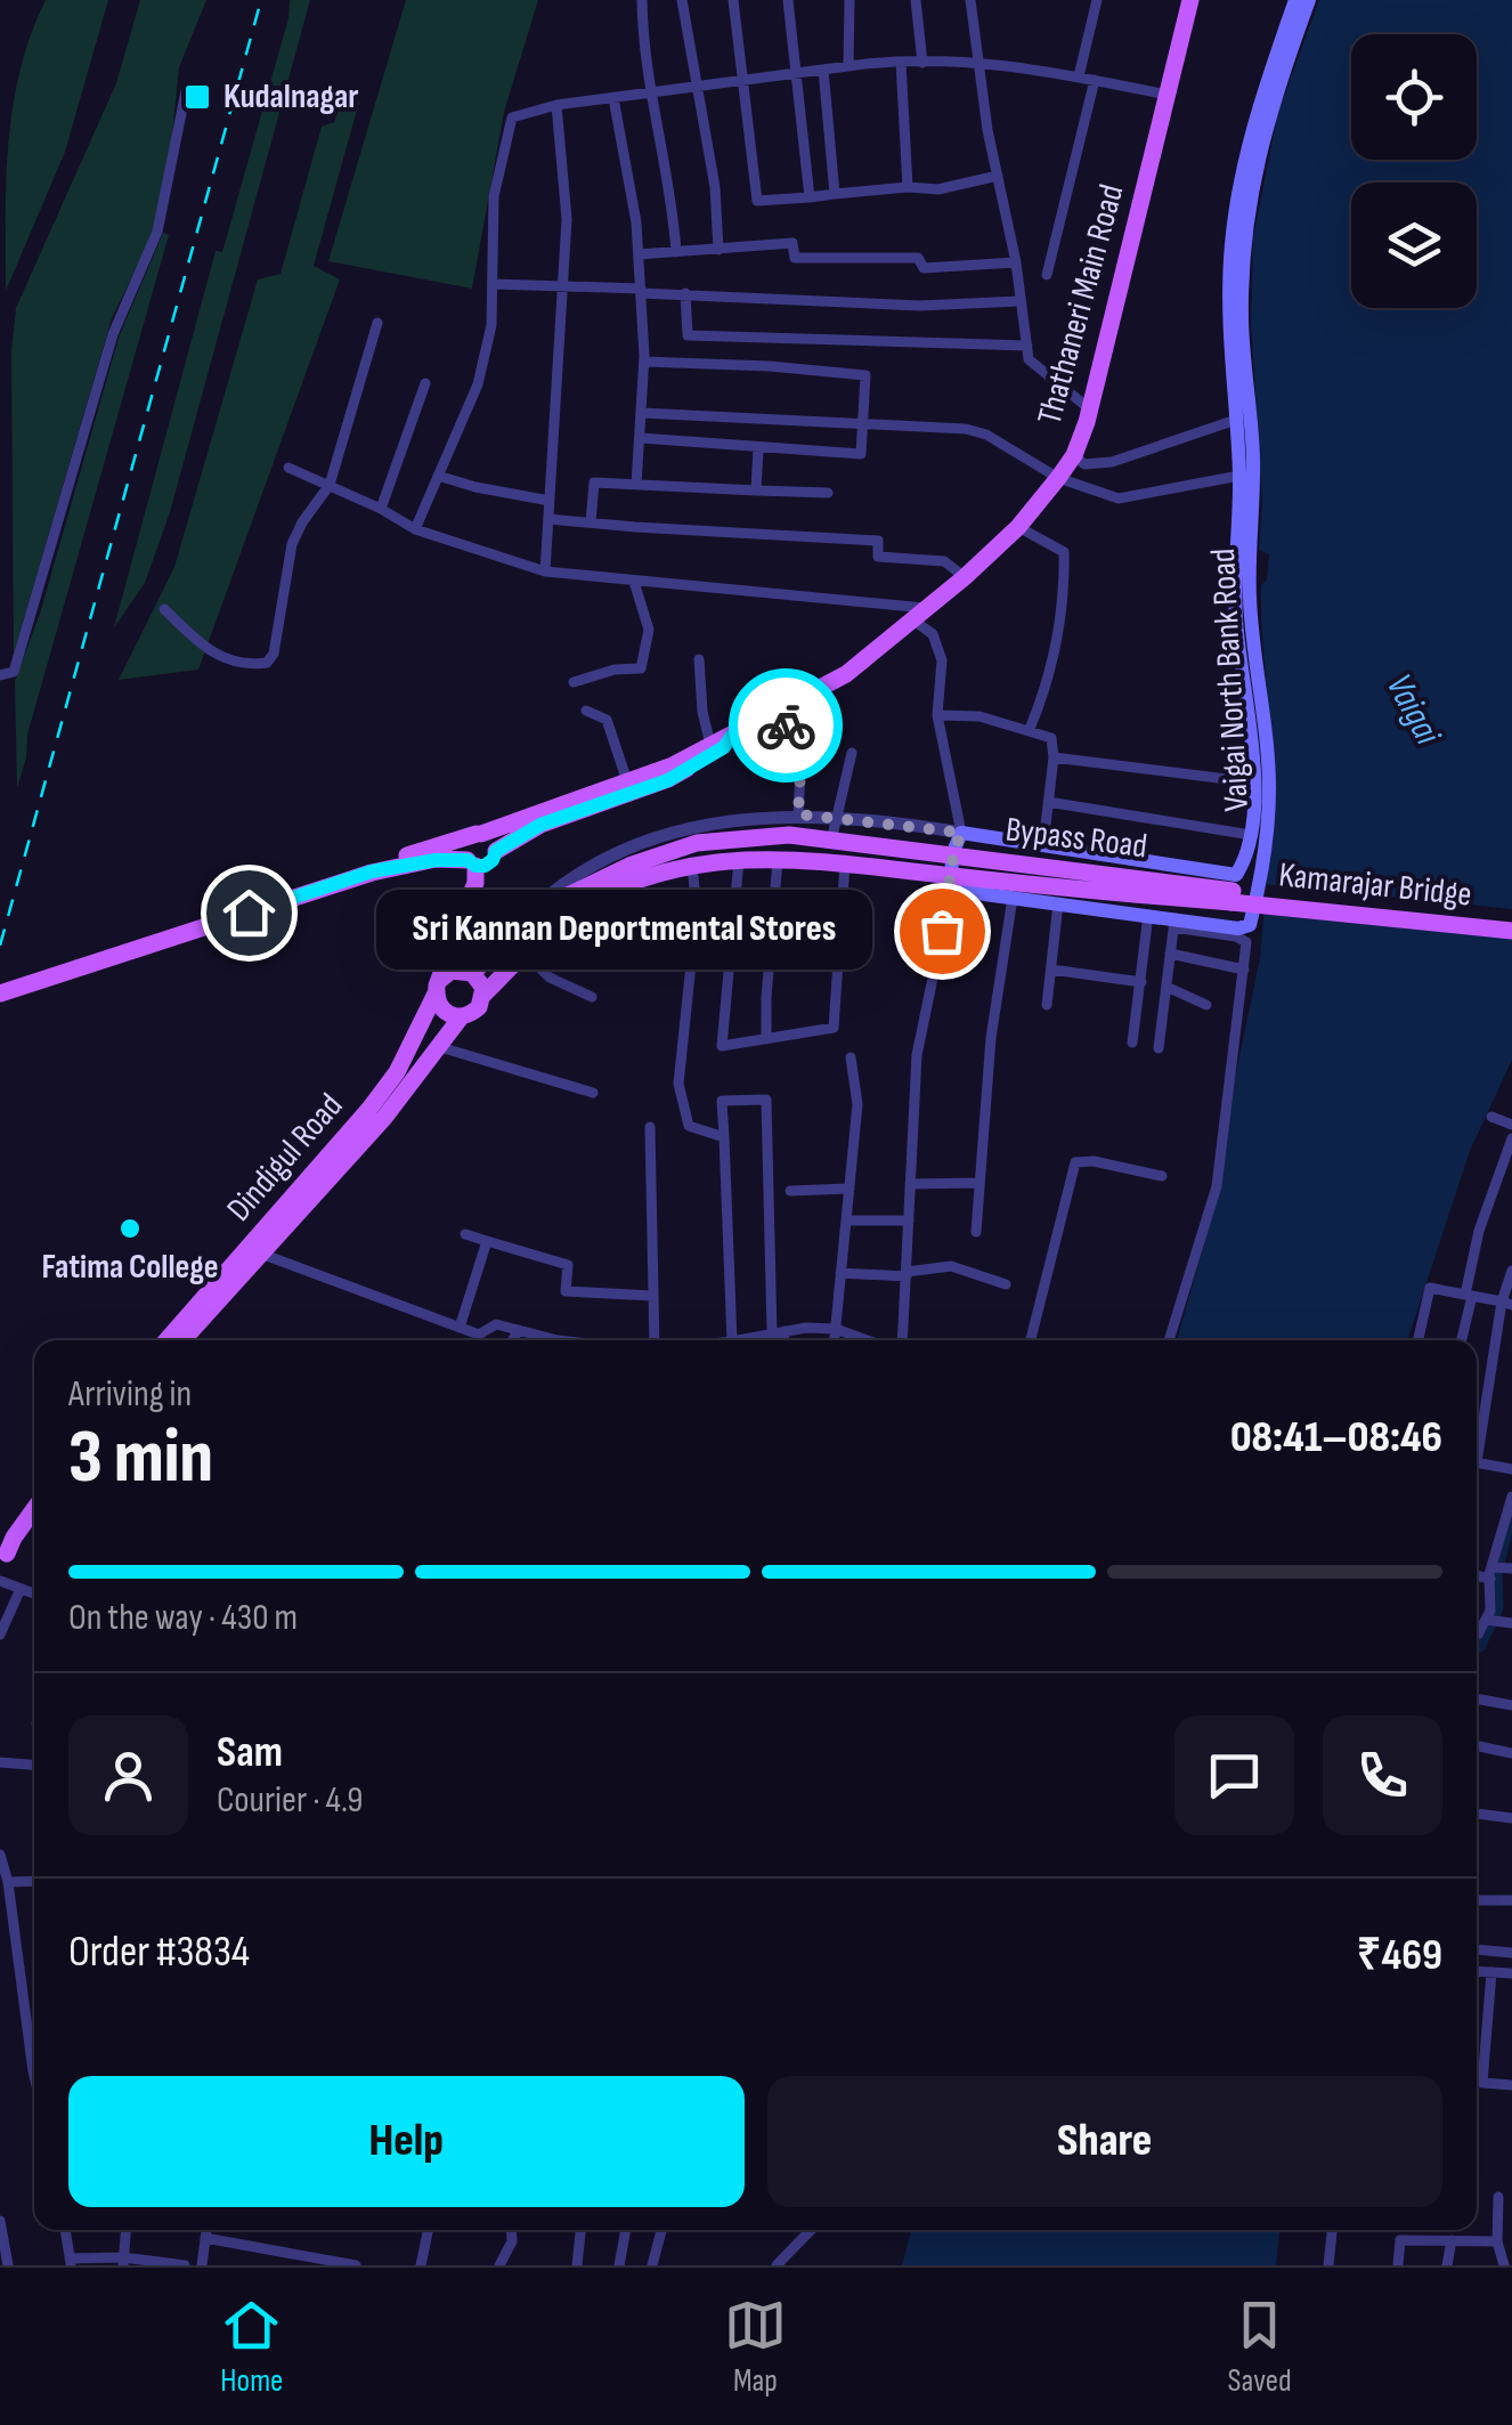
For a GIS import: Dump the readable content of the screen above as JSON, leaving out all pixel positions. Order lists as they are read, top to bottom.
{
  "streets": {
    "main road": [
      "Thathaneri Main Road",
      "Vaigai North Bank Road",
      "Bypass Road",
      "Kamarajar Bridge",
      "Dindigul Road"
    ]
  },
  "crossings": [
    ["Thathaneri Main Road", "Dindigul Road"],
    ["Vaigai North Bank Road", "Bypass Road"],
    ["Bypass Road", "Kamarajar Bridge"],
    ["Bypass Road", "Dindigul Road"]
  ],
  "water": ["Vaigai"],
  "places": {
    "transit": ["Kudalnagar"],
    "other": ["Sri Kannan Deportmental Stores", "Fatima College"]
  },
  "page": {
    "bubble": "Sri Kannan Deportmental Stores",
    "heading": ["3 min", "Arriving in", "08:41–08:46"],
    "panel": [
      "Sam",
      "Courier · 4.9",
      "Order #3834",
      "₹469"
    ],
    "bar": "On the way · 430 m",
    "buttons": ["Help", "Share"],
    "tabs": ["Home", "Map", "Saved"]
  }
}
